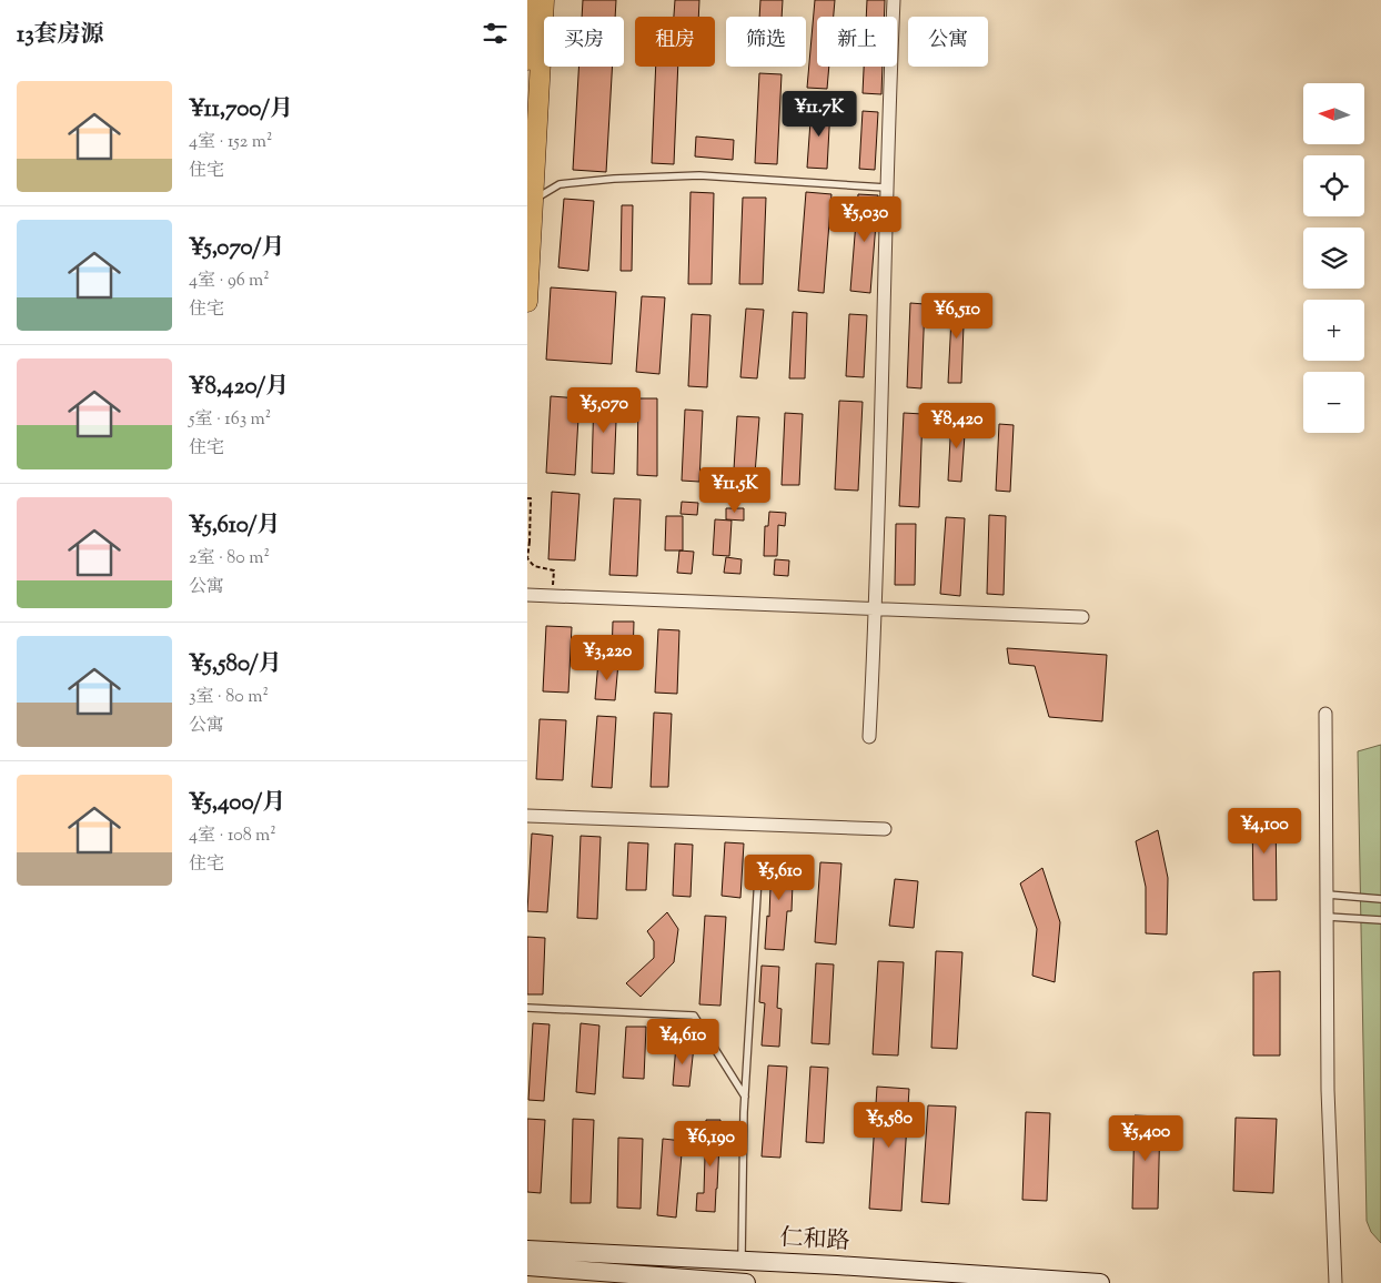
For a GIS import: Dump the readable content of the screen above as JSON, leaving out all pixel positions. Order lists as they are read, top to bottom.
{
  "streets": {
    "main road": ["仁和路"]
  },
  "north": "left",
  "page": {
    "heading": "13套房源",
    "chip": [
      "买房",
      "租房",
      "筛选",
      "新上",
      "公寓"
    ],
    "list": [
      {
        "name": "¥11,700/月",
        "note": "4室 · 152 m² · 住宅"
      },
      {
        "name": "¥5,070/月",
        "note": "4室 · 96 m² · 住宅"
      },
      {
        "name": "¥8,420/月",
        "note": "5室 · 163 m² · 住宅"
      },
      {
        "name": "¥5,610/月",
        "note": "2室 · 80 m² · 公寓"
      },
      {
        "name": "¥5,580/月",
        "note": "3室 · 80 m² · 公寓"
      },
      {
        "name": "¥5,400/月",
        "note": "4室 · 108 m² · 住宅"
      }
    ],
    "map_buttons": ["+", "−"],
    "price": [
      "¥11.7K",
      "¥5,030",
      "¥6,510",
      "¥5,070",
      "¥8,420",
      "¥11.5K",
      "¥3,220",
      "¥4,100",
      "¥5,610",
      "¥4,610",
      "¥5,580",
      "¥5,400",
      "¥6,190"
    ]
  }
}
